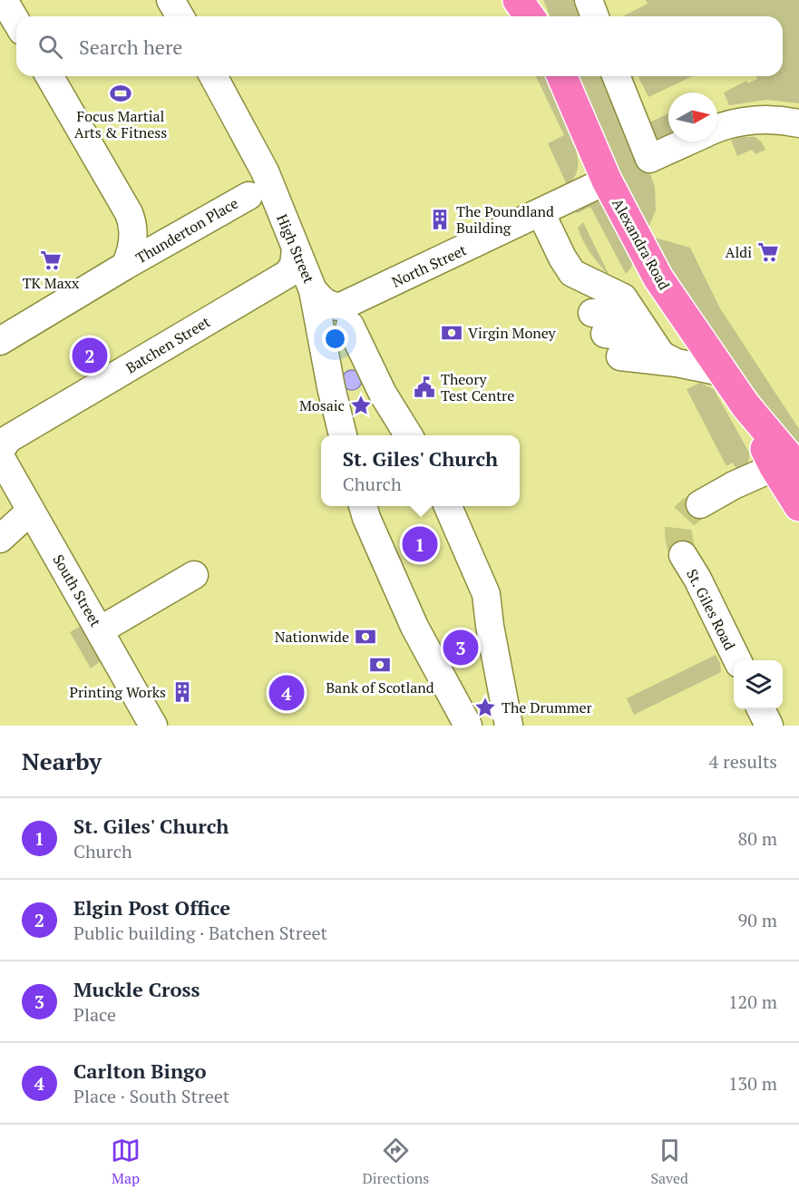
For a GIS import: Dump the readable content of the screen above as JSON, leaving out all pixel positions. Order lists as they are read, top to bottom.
{
  "streets": {
    "highway": ["Alexandra Road"],
    "street": [
      "Thunderton Place",
      "High Street",
      "North Street",
      "Batchen Street",
      "South Street",
      "St. Giles Road"
    ]
  },
  "crossings": [
    ["Alexandra Road", "North Street"],
    ["High Street", "North Street"],
    ["High Street", "Batchen Street"]
  ],
  "places": {
    "sports": ["Focus Martial Arts & Fitness"],
    "building": ["The Poundland Building", "Printing Works"],
    "supermarket": ["Aldi", "TK Maxx"],
    "bank": ["Virgin Money", "Nationwide", "Bank of Scotland"],
    "public building": ["Theory Test Centre"],
    "place": ["Mosaic", "The Drummer"]
  },
  "north": "right",
  "page": {
    "search": "Search here",
    "pins": [
      "2",
      "1",
      "3",
      "4"
    ],
    "popup": ["St. Giles' Church", "Church"],
    "heading": ["Nearby", "4 results"],
    "list": [
      {
        "mark": "1",
        "name": "St. Giles' Church",
        "note": "Church",
        "value": "80 m"
      },
      {
        "mark": "2",
        "name": "Elgin Post Office",
        "note": "Public building · Batchen Street",
        "value": "90 m"
      },
      {
        "mark": "3",
        "name": "Muckle Cross",
        "note": "Place",
        "value": "120 m"
      },
      {
        "mark": "4",
        "name": "Carlton Bingo",
        "note": "Place · South Street",
        "value": "130 m"
      }
    ],
    "nav": ["Map", "Directions", "Saved"]
  }
}
